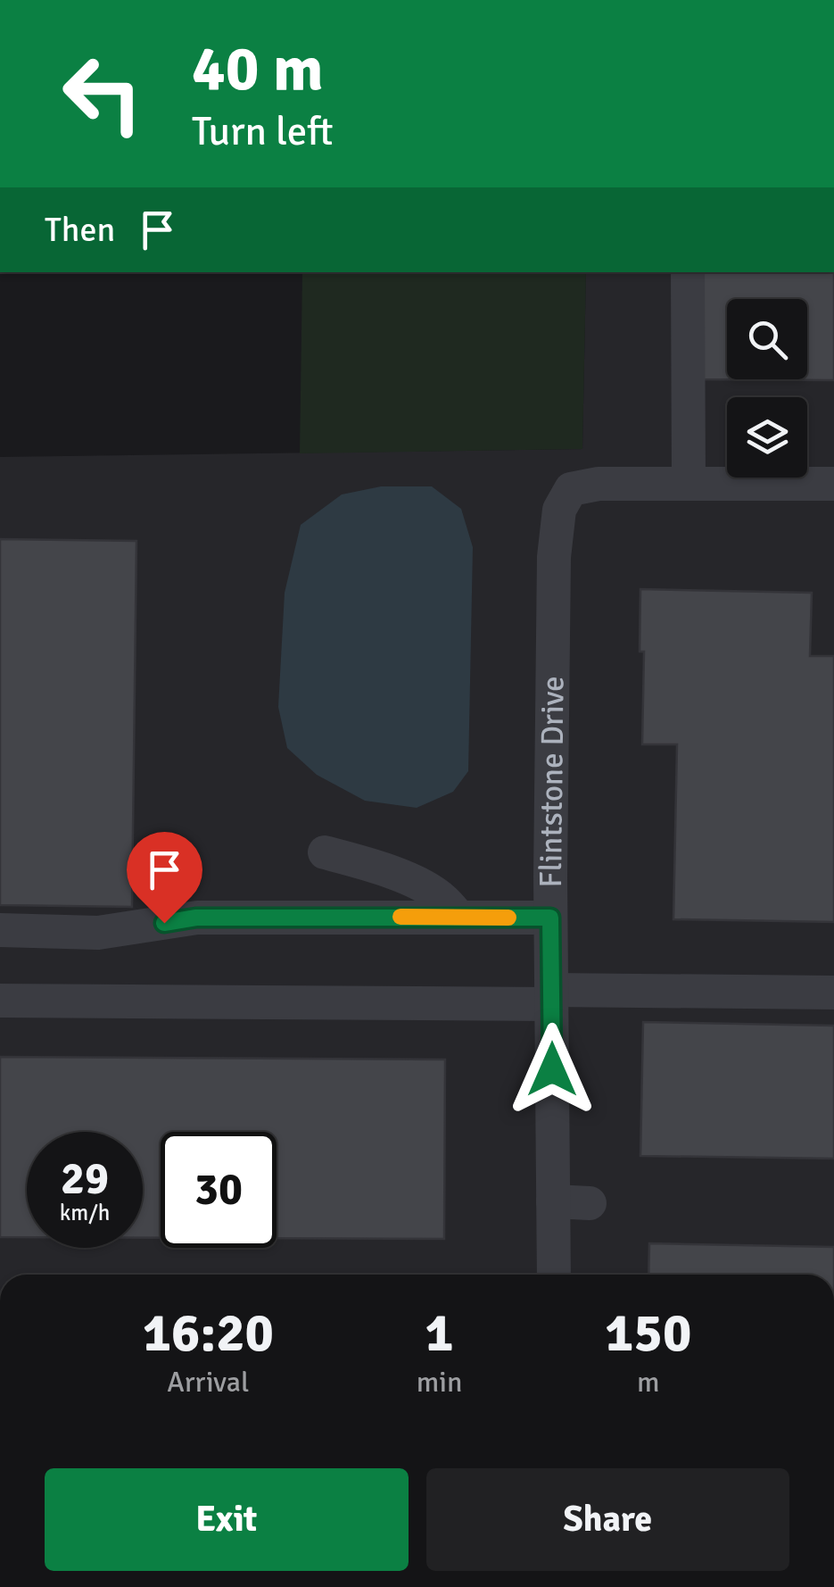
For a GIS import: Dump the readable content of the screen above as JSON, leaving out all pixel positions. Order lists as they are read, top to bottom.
{
  "streets": {
    "street": ["Flintstone Drive"]
  },
  "page": {
    "turn": ["40 m", "Turn left"],
    "then": "Then",
    "speed": "29 km/h",
    "limit": "30",
    "eta": [
      "16:20",
      "Arrival",
      "1",
      "min",
      "150",
      "m"
    ],
    "buttons": ["Exit", "Share"]
  }
}
